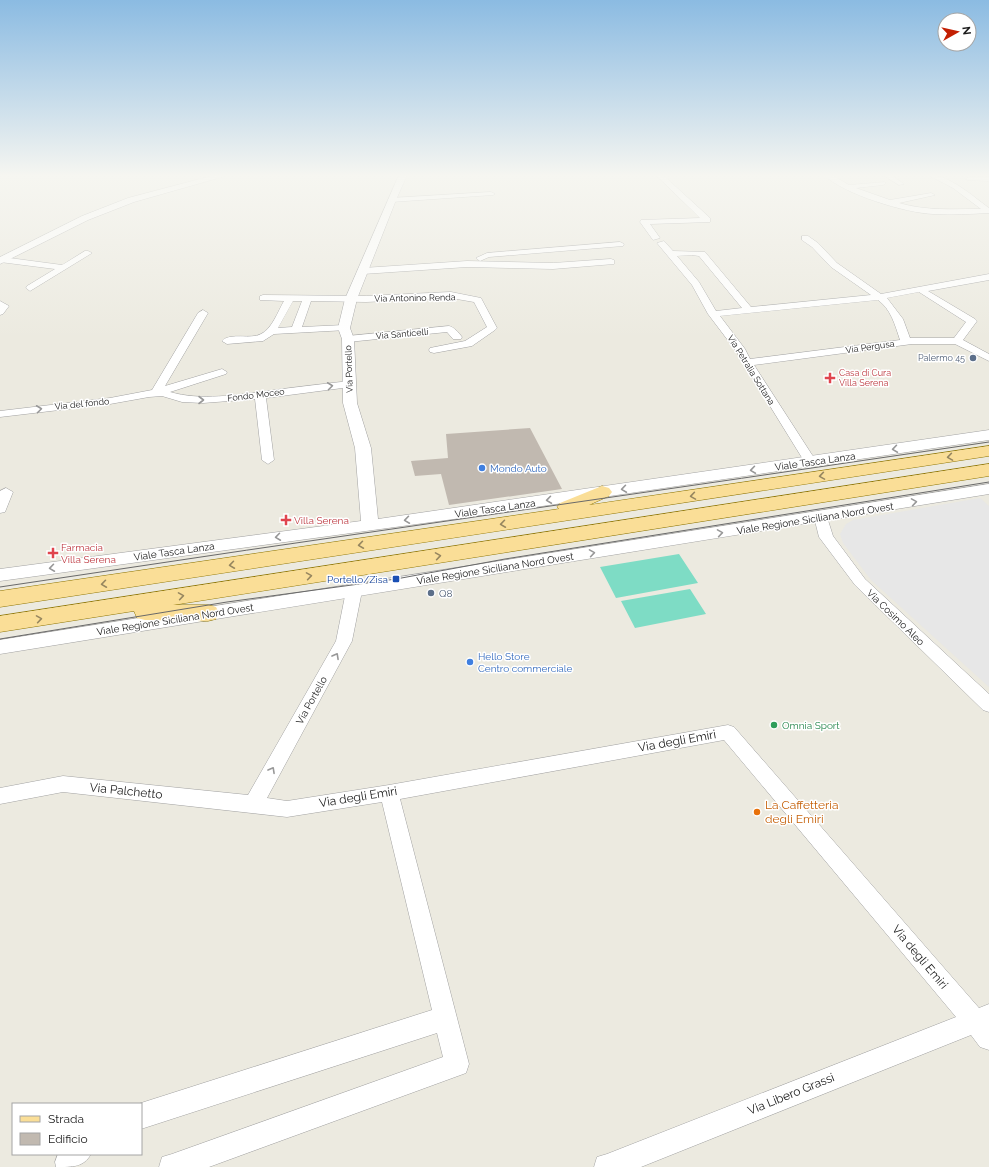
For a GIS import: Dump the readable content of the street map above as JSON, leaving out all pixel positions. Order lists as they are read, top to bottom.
{
  "streets": {
    "main road": ["Viale Regione Siciliana Nord Ovest"],
    "street": [
      "Via Antonino Renda",
      "Via Santicelli",
      "Via Pergusa",
      "Via Portello",
      "Via Petralia Sottana",
      "Fondo Moceo",
      "Via del fondo",
      "Viale Tasca Lanza",
      "Via Cosimo Aleo",
      "Via degli Emiri",
      "Via Palchetto",
      "Via Libero Grassi"
    ]
  },
  "crossings": [
    ["Via Antonino Renda", "Via Portello"],
    ["Via Santicelli", "Via Portello"],
    ["Via Pergusa", "Via Petralia Sottana"],
    ["Via Portello", "Fondo Moceo"],
    ["Via Portello", "Viale Tasca Lanza"],
    ["Via Portello", "Viale Regione Siciliana Nord Ovest"],
    ["Via Portello", "Via degli Emiri"],
    ["Via Portello", "Via Palchetto"],
    ["Via Petralia Sottana", "Viale Tasca Lanza"],
    ["Fondo Moceo", "Via del fondo"],
    ["Viale Regione Siciliana Nord Ovest", "Via Cosimo Aleo"],
    ["Via degli Emiri", "Via Palchetto"],
    ["Via degli Emiri", "Via Libero Grassi"]
  ],
  "one_way": ["Via Portello", "Via del fondo"],
  "places": {
    "other": [
      "Palermo 45",
      "Mondo Auto",
      "Q8",
      "Hello Store Centro commerciale",
      "Omnia Sport",
      "La Caffetteria degli Emiri"
    ],
    "health": ["Casa di Cura Villa Serena", "Villa Serena", "Farmacia Villa Serena"],
    "transit": ["Portello/Zisa"]
  },
  "legend": ["Strada", "Edificio"],
  "north": "right"
}
